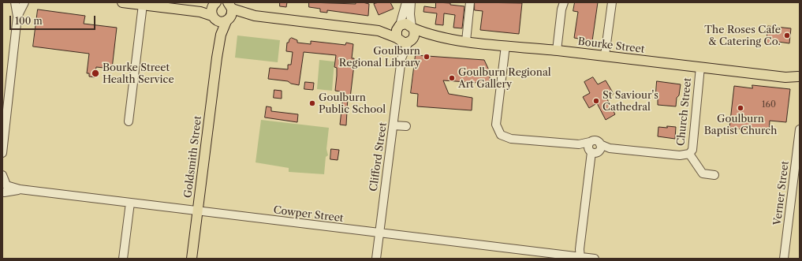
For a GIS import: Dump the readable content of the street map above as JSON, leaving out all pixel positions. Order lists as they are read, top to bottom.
{
  "streets": {
    "main road": ["Bourke Street", "Goldsmith Street"],
    "street": [
      "Church Street",
      "Clifford Street",
      "Verner Street",
      "Cowper Street"
    ]
  },
  "crossings": [
    ["Bourke Street", "Church Street"],
    ["Bourke Street", "Clifford Street"],
    ["Goldsmith Street", "Cowper Street"],
    ["Clifford Street", "Cowper Street"]
  ],
  "places": [
    "The Roses Cafe & Catering Co.",
    "Goulburn Regional Library",
    "Bourke Street Health Service",
    "Goulburn Regional Art Gallery",
    "St Saviour's Cathedral",
    "Goulburn Public School",
    "Goulburn Baptist Church"
  ],
  "house_numbers": ["160"],
  "scale_bar": "100 m"
}
